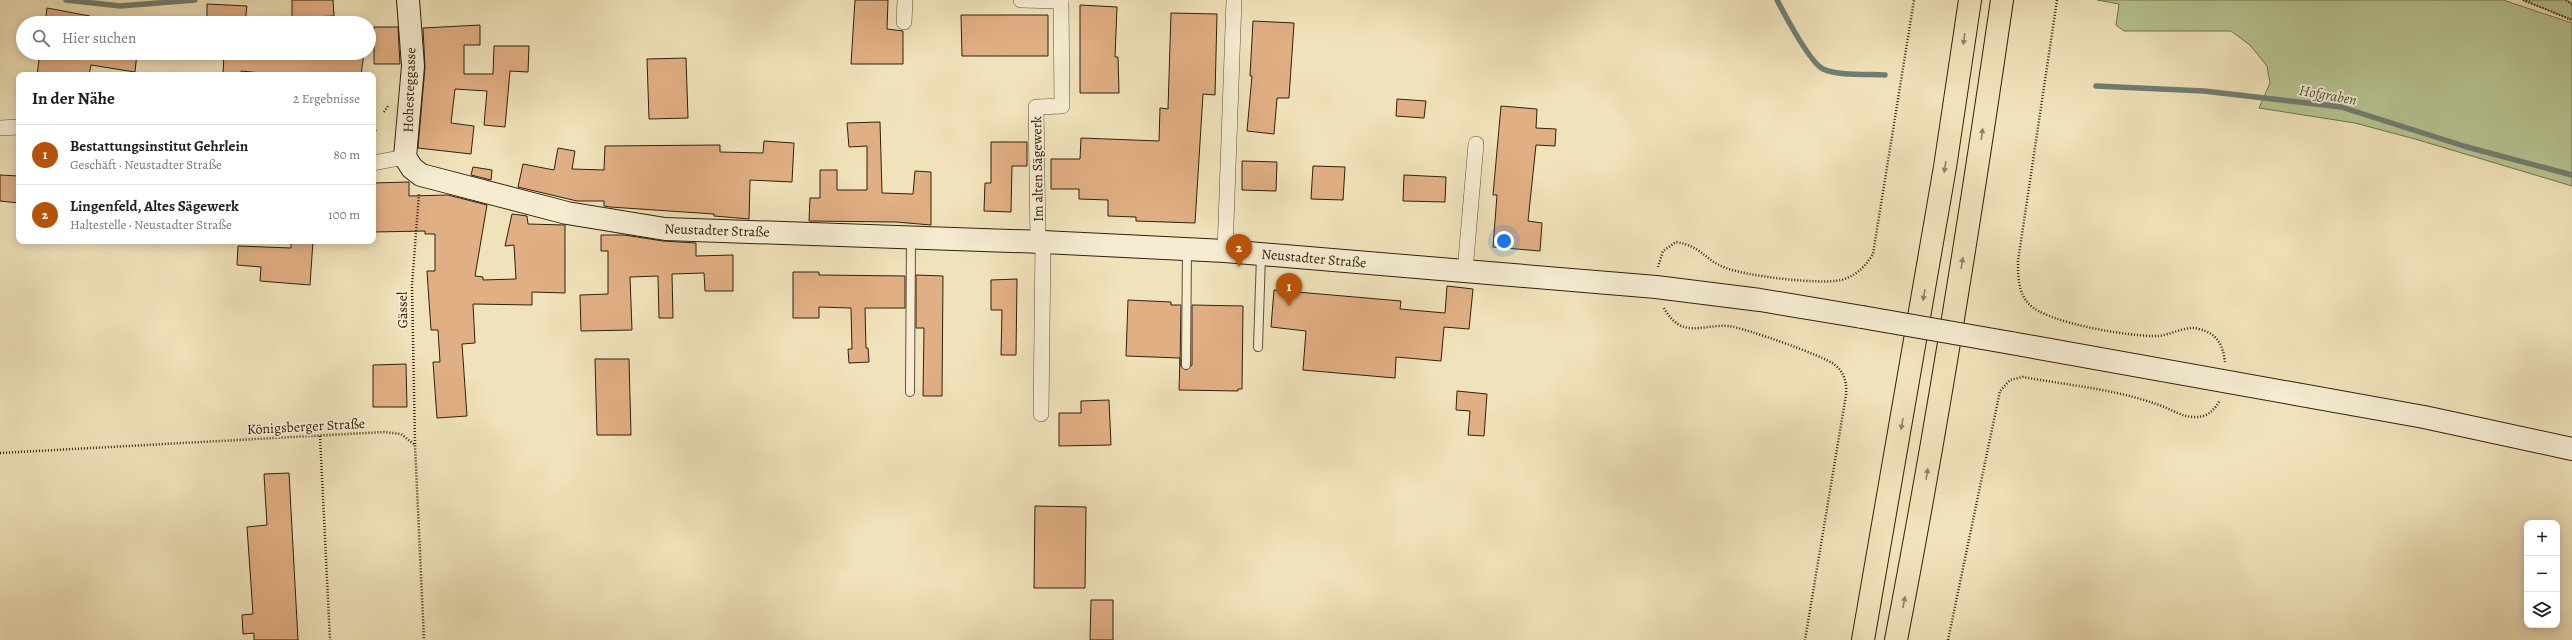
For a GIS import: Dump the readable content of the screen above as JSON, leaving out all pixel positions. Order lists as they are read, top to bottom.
{
  "streets": {
    "main road": ["Hohesteggasse", "Neustadter Straße"],
    "street": ["Im alten Sägewerk"],
    "path": ["Gässel", "Königsberger Straße"]
  },
  "crossings": [
    ["Im alten Sägewerk", "Neustadter Straße"],
    ["Neustadter Straße", "Gässel"],
    ["Gässel", "Königsberger Straße"]
  ],
  "water": ["Hofgraben"],
  "page": {
    "search": "Hier suchen",
    "heading": ["In der Nähe", "2 Ergebnisse"],
    "list": [
      {
        "mark": "1",
        "name": "Bestattungsinstitut Gehrlein",
        "note": "Geschäft · Neustadter Straße",
        "value": "80 m"
      },
      {
        "mark": "2",
        "name": "Lingenfeld, Altes Sägewerk",
        "note": "Haltestelle · Neustadter Straße",
        "value": "100 m"
      }
    ],
    "pins": ["2", "1"],
    "map_buttons": ["+", "−"]
  }
}
